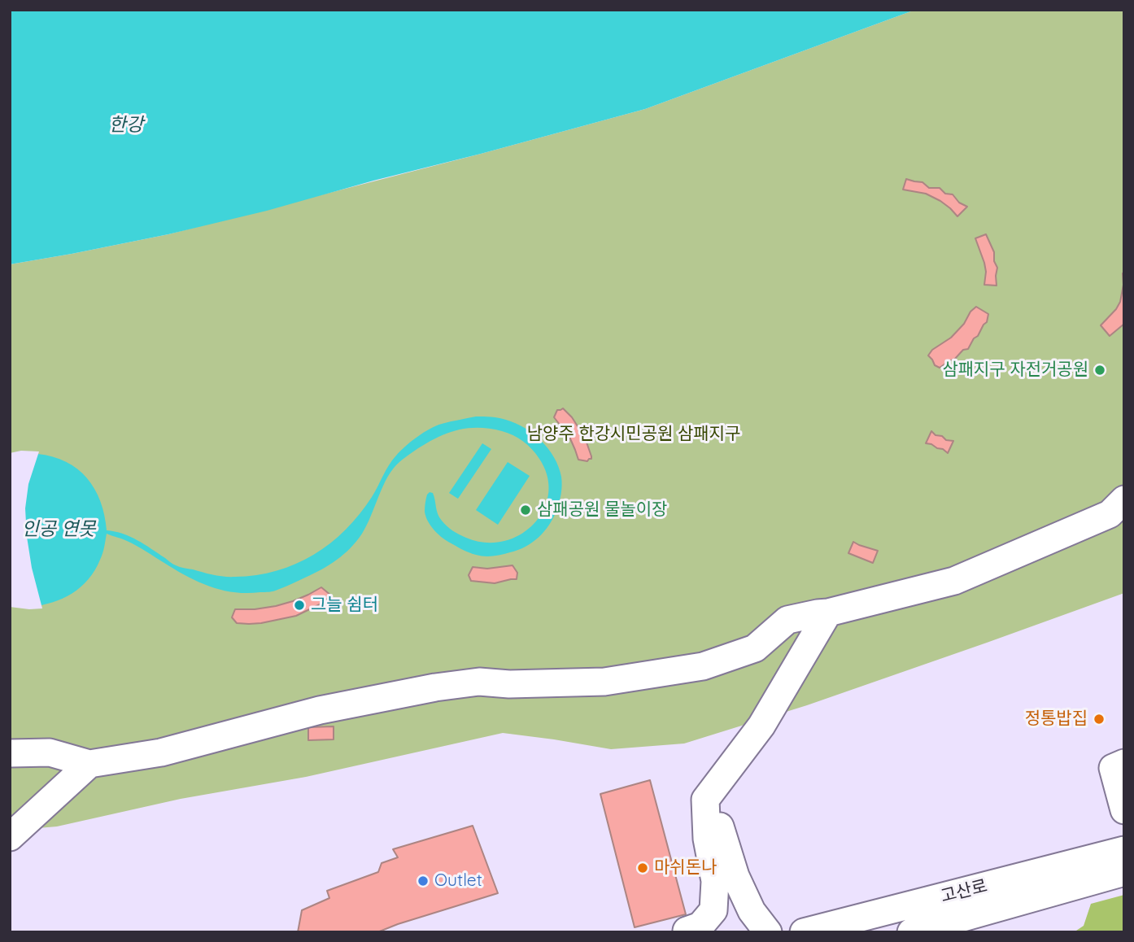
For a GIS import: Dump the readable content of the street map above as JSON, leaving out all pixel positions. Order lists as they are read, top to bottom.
{
  "streets": {
    "street": ["고산로"]
  },
  "water": ["한강", "인공 연못"],
  "parks": ["남양주 한강시민공원 삼패지구"],
  "places": [
    "삼패지구 자전거공원",
    "삼패공원 물놀이장",
    "그늘 쉼터",
    "정통밥집",
    "마쉬돈나",
    "Outlet"
  ]
}
